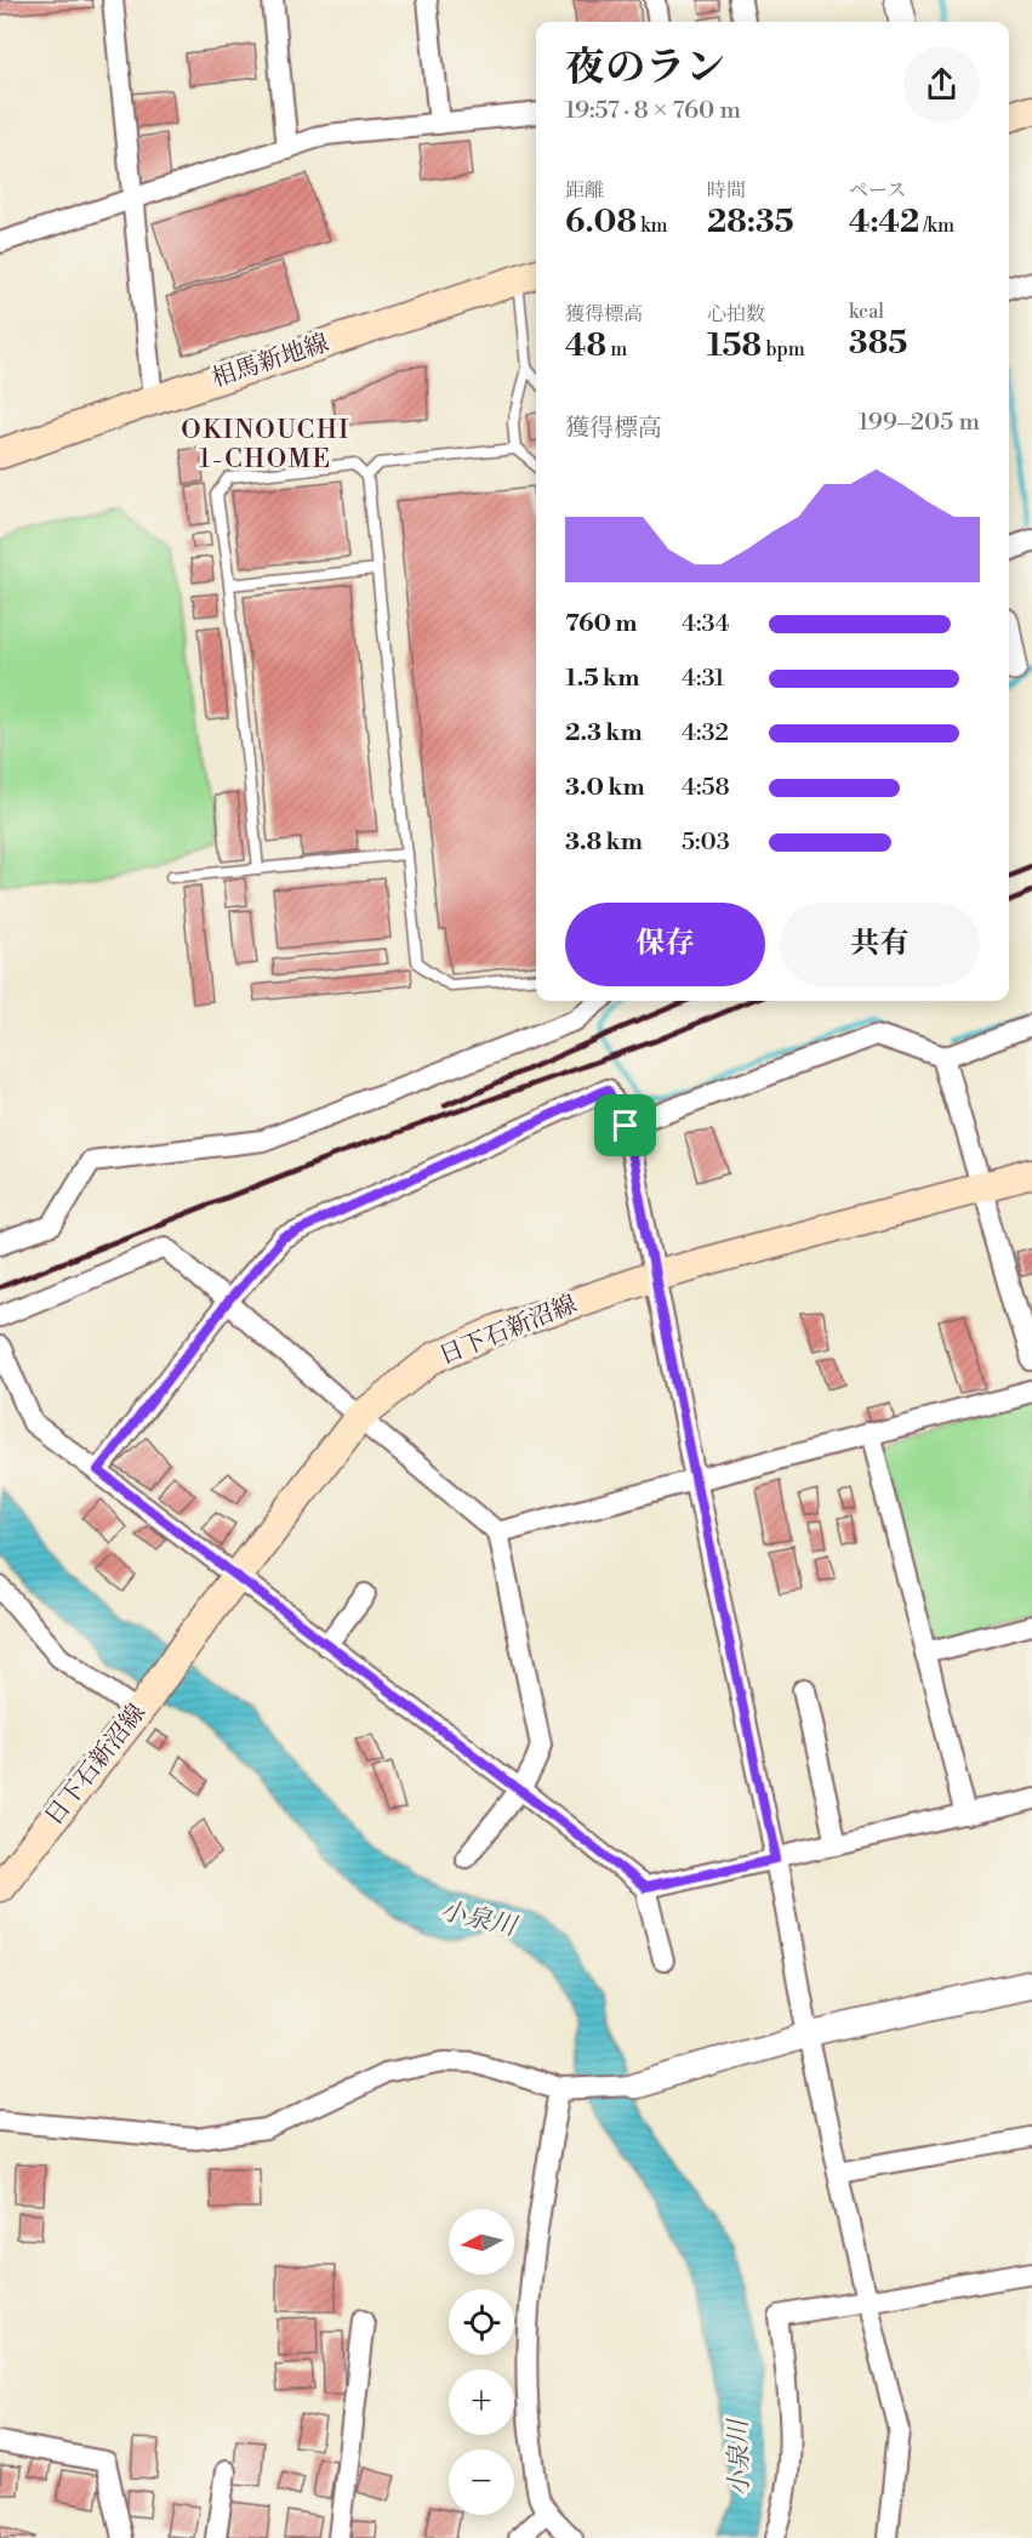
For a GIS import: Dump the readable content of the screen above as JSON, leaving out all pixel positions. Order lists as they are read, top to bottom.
{
  "streets": {
    "main road": ["相馬新地線", "日下石新沼線"]
  },
  "districts": ["OKINOUCHI 1-CHOME"],
  "water": ["小泉川"],
  "north": "left",
  "page": {
    "heading": ["夜のラン", "19:57 · 8 × 760 m"],
    "stats": [
      ["距離", "6.08 km"],
      ["時間", "28:35"],
      ["ペース", "4:42 /km"],
      ["獲得標高", "48 m"],
      ["心拍数", "158 bpm"],
      ["kcal", "385"]
    ],
    "chart": ["獲得標高", "199–205 m"],
    "list": [
      {
        "name": "760 m",
        "note": "4:34"
      },
      {
        "name": "1.5 km",
        "note": "4:31"
      },
      {
        "name": "2.3 km",
        "note": "4:32"
      },
      {
        "name": "3.0 km",
        "note": "4:58"
      },
      {
        "name": "3.8 km",
        "note": "5:03"
      }
    ],
    "buttons": ["保存", "共有"],
    "map_buttons": ["+", "−"]
  }
}
